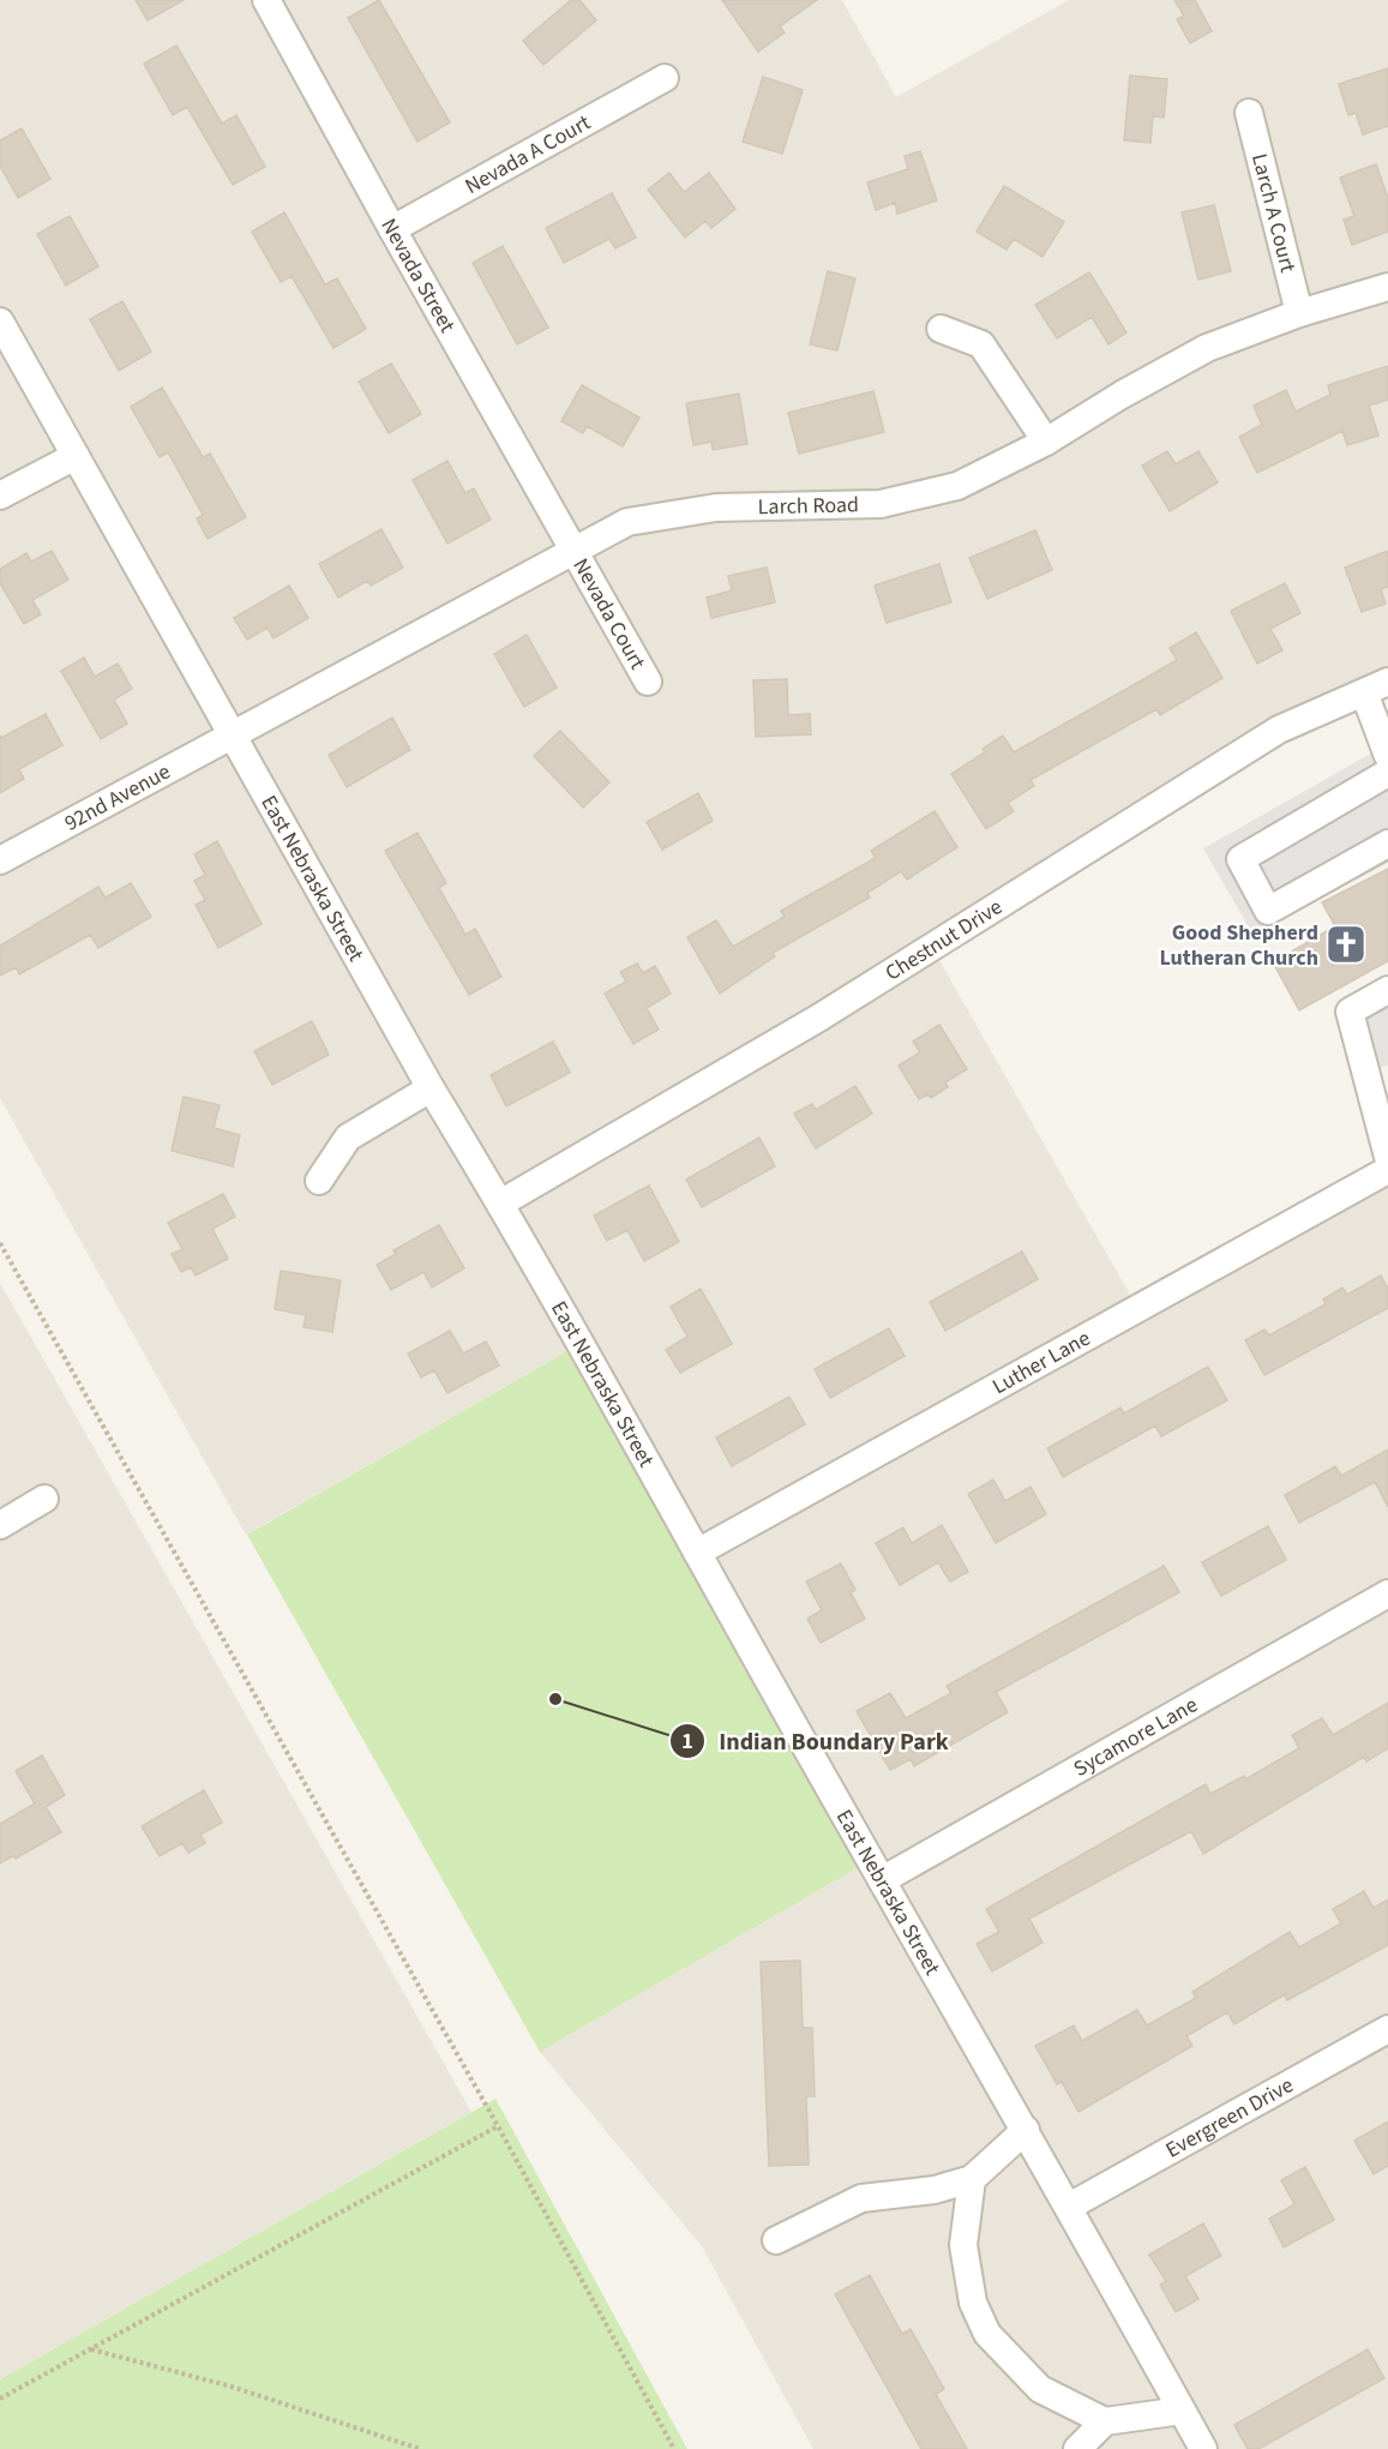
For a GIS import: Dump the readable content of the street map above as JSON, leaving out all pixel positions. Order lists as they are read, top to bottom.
{
  "streets": {
    "street": [
      "Nevada A Court",
      "Larch A Court",
      "Nevada Street",
      "Larch Road",
      "Nevada Court",
      "92nd Avenue",
      "East Nebraska Street",
      "Chestnut Drive",
      "Luther Lane",
      "Sycamore Lane",
      "Evergreen Drive"
    ]
  },
  "crossings": [
    ["Nevada A Court", "Nevada Street"],
    ["Larch A Court", "Larch Road"],
    ["Nevada Street", "Larch Road"],
    ["Nevada Street", "Nevada Court"],
    ["Larch Road", "Nevada Court"],
    ["Larch Road", "92nd Avenue"],
    ["Larch Road", "East Nebraska Street"],
    ["92nd Avenue", "East Nebraska Street"],
    ["East Nebraska Street", "Chestnut Drive"],
    ["East Nebraska Street", "Luther Lane"],
    ["East Nebraska Street", "Sycamore Lane"],
    ["East Nebraska Street", "Evergreen Drive"]
  ],
  "places": {
    "church": ["Good Shepherd Lutheran Church"],
    "other": ["Indian Boundary Park"]
  }
}
